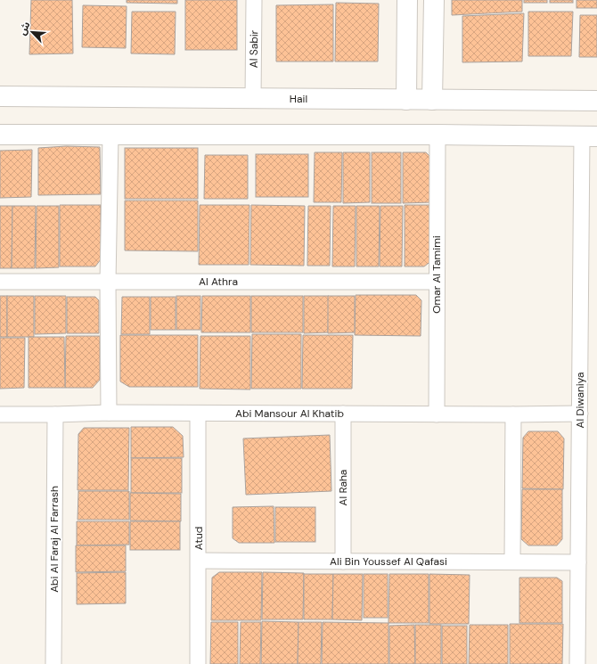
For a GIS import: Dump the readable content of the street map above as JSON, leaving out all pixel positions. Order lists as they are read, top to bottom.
{
  "streets": {
    "street": [
      "Al Sabir",
      "Hail",
      "Omar Al Tamimi",
      "Al Athra",
      "Al Diwaniya",
      "Abi Mansour Al Khatib",
      "Al Raha",
      "Atud",
      "Abi Al Faraj Al Farrash",
      "Ali Bin Youssef Al Qafasi"
    ]
  },
  "crossings": [
    ["Al Sabir", "Hail"],
    ["Omar Al Tamimi", "Al Athra"],
    ["Omar Al Tamimi", "Abi Mansour Al Khatib"],
    ["Al Diwaniya", "Abi Mansour Al Khatib"],
    ["Al Diwaniya", "Ali Bin Youssef Al Qafasi"],
    ["Abi Mansour Al Khatib", "Al Raha"],
    ["Abi Mansour Al Khatib", "Atud"],
    ["Abi Mansour Al Khatib", "Abi Al Faraj Al Farrash"],
    ["Al Raha", "Ali Bin Youssef Al Qafasi"],
    ["Atud", "Ali Bin Youssef Al Qafasi"]
  ],
  "north": "top left"
}
